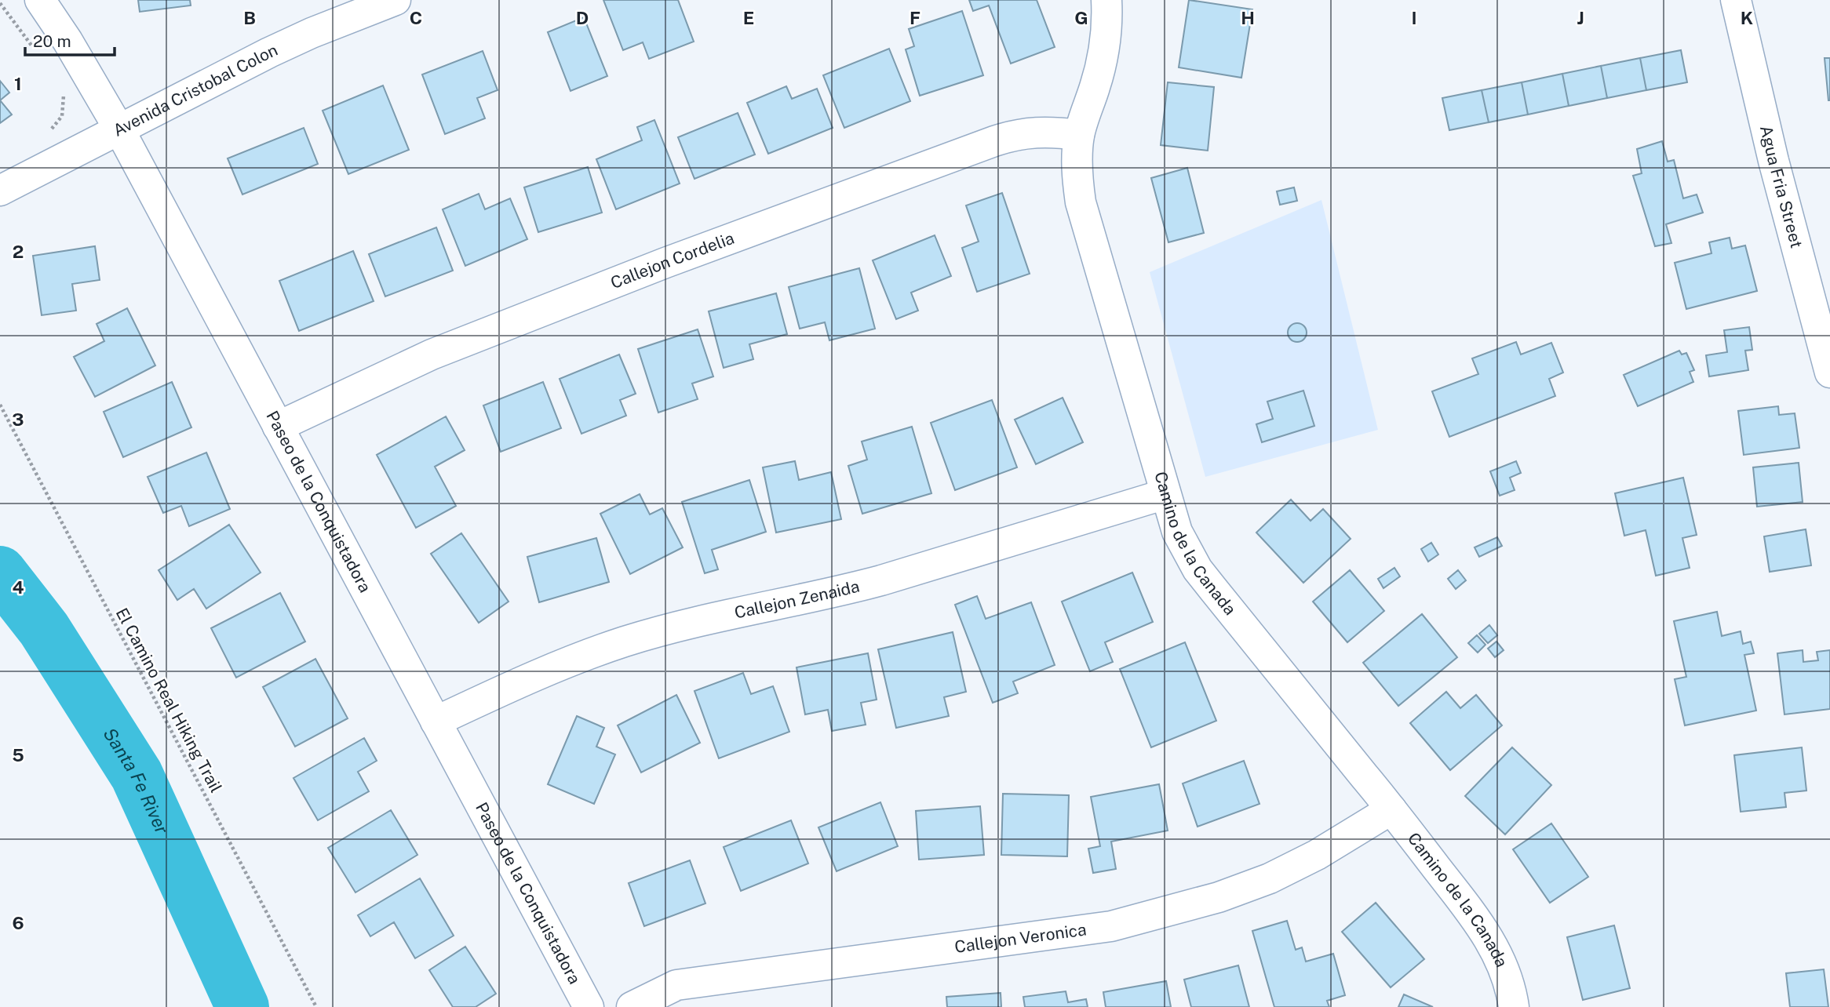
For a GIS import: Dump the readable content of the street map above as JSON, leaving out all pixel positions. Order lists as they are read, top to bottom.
{
  "streets": {
    "street": [
      "Avenida Cristobal Colon",
      "Agua Fria Street",
      "Callejon Cordelia",
      "Paseo de la Conquistadora",
      "Camino de la Canada",
      "Callejon Zenaida",
      "Callejon Veronica"
    ],
    "path": ["El Camino Real Hiking Trail"]
  },
  "crossings": [
    ["Avenida Cristobal Colon", "Paseo de la Conquistadora"],
    ["Callejon Cordelia", "Paseo de la Conquistadora"],
    ["Callejon Cordelia", "Camino de la Canada"],
    ["Paseo de la Conquistadora", "Callejon Zenaida"],
    ["Camino de la Canada", "Callejon Zenaida"],
    ["Camino de la Canada", "Callejon Veronica"]
  ],
  "water": ["Santa Fe River"],
  "scale_bar": "20 m",
  "grid": {
    "columns": [
      "B",
      "C",
      "D",
      "E",
      "F",
      "G",
      "H",
      "I",
      "J",
      "K"
    ],
    "rows": [
      "1",
      "2",
      "3",
      "4",
      "5",
      "6"
    ]
  }
}
